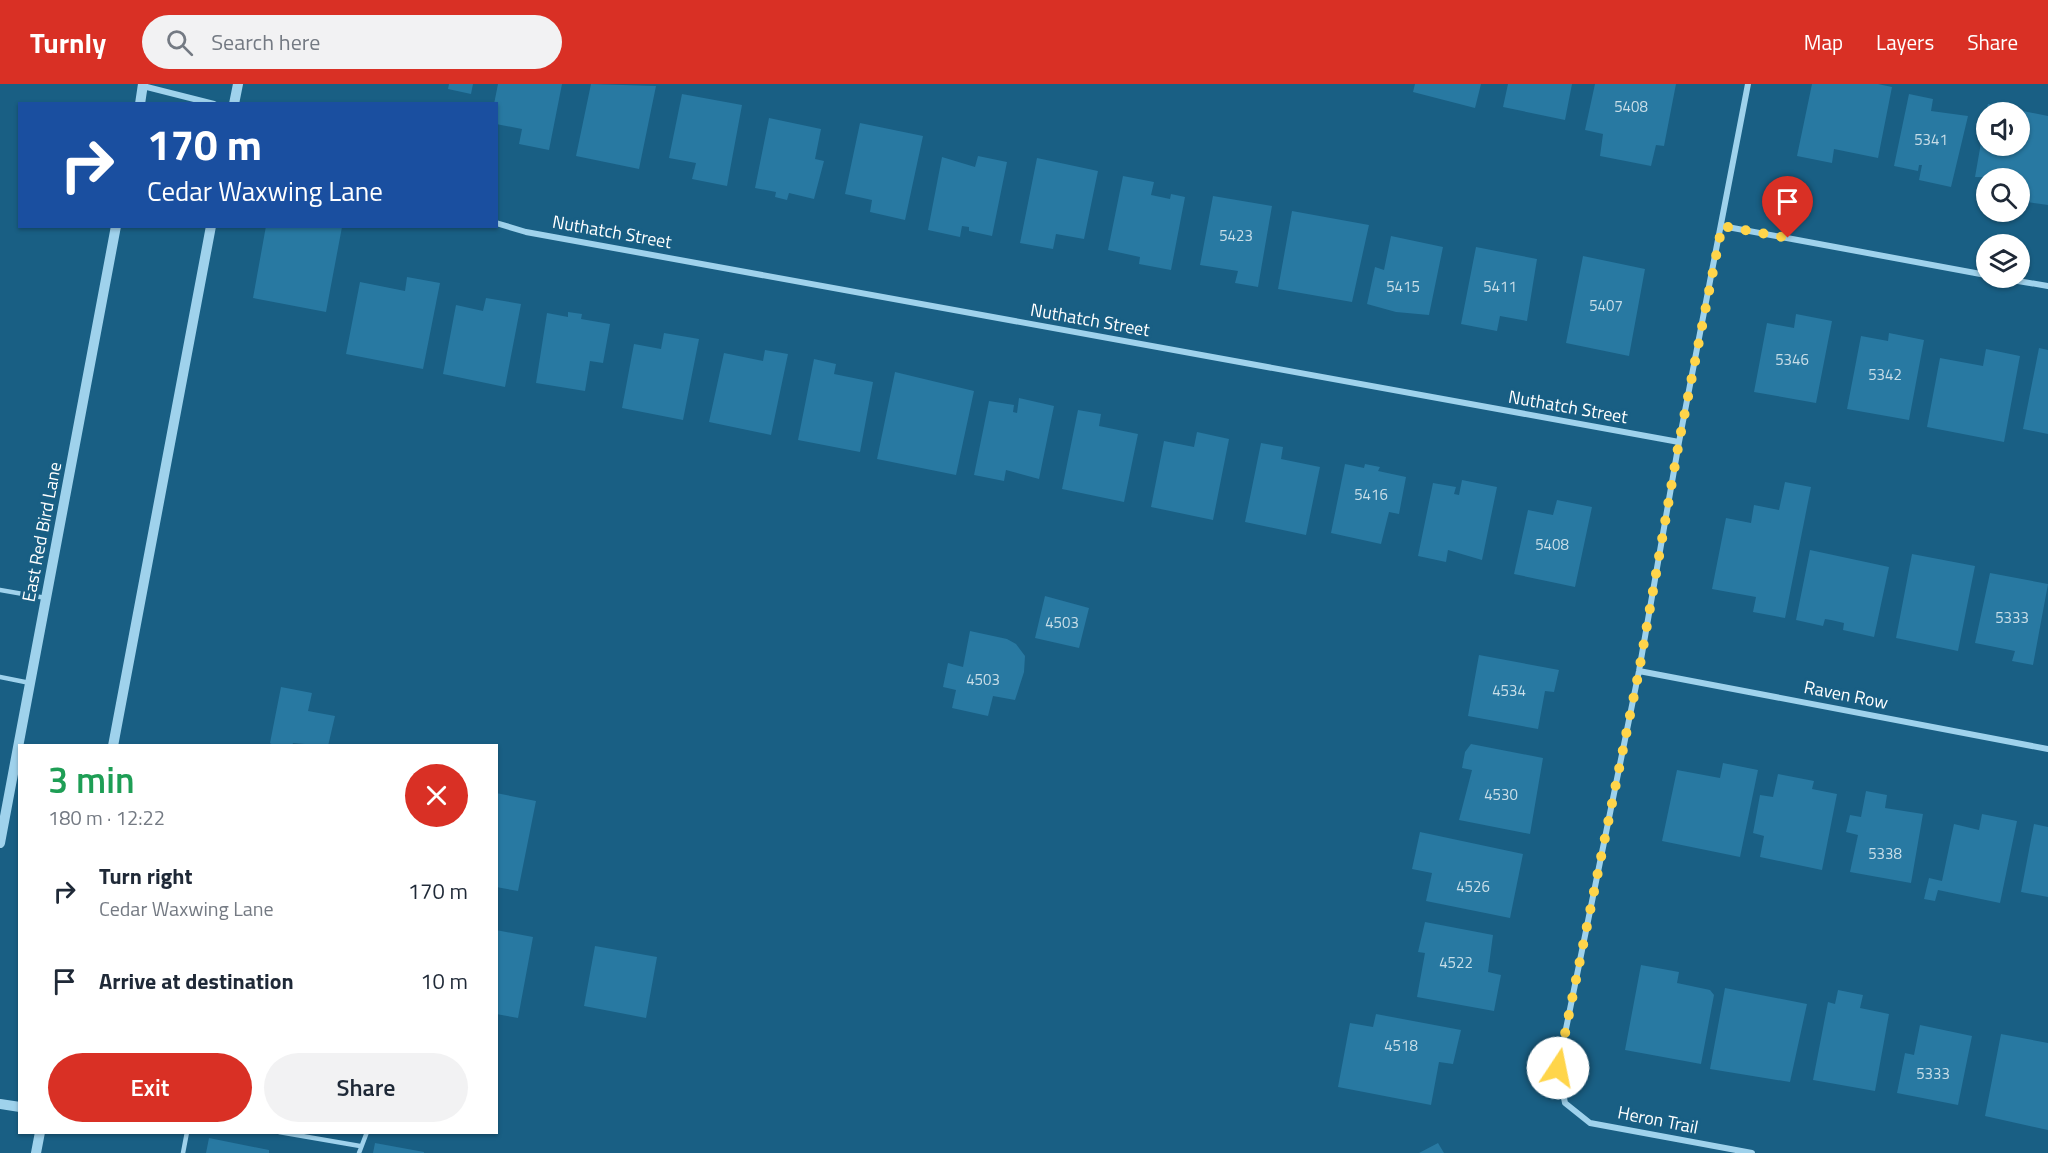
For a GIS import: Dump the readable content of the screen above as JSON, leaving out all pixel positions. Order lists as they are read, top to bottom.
{
  "streets": {
    "street": [
      "Nuthatch Street",
      "East Red Bird Lane",
      "Raven Row",
      "Heron Trail"
    ]
  },
  "crossings": [
    ["Raven Row", "Heron Trail"]
  ],
  "house_numbers": [
    "5408",
    "5341",
    "5423",
    "5415",
    "5411",
    "5407",
    "5346",
    "5342",
    "5416",
    "5408",
    "5333",
    "4503",
    "4503",
    "4534",
    "4530",
    "5338",
    "4526",
    "4522",
    "4518",
    "5333"
  ],
  "page": {
    "header": "Turnly",
    "search": "Search here",
    "nav": ["Map", "Layers", "Share"],
    "turn": ["170 m", "Cedar Waxwing Lane"],
    "heading": ["3 min", "180 m · 12:22"],
    "list": [
      {
        "name": "Turn right",
        "note": "Cedar Waxwing Lane",
        "value": "170 m"
      },
      {
        "name": "Arrive at destination",
        "value": "10 m"
      }
    ],
    "buttons": ["Exit", "Share"]
  }
}
